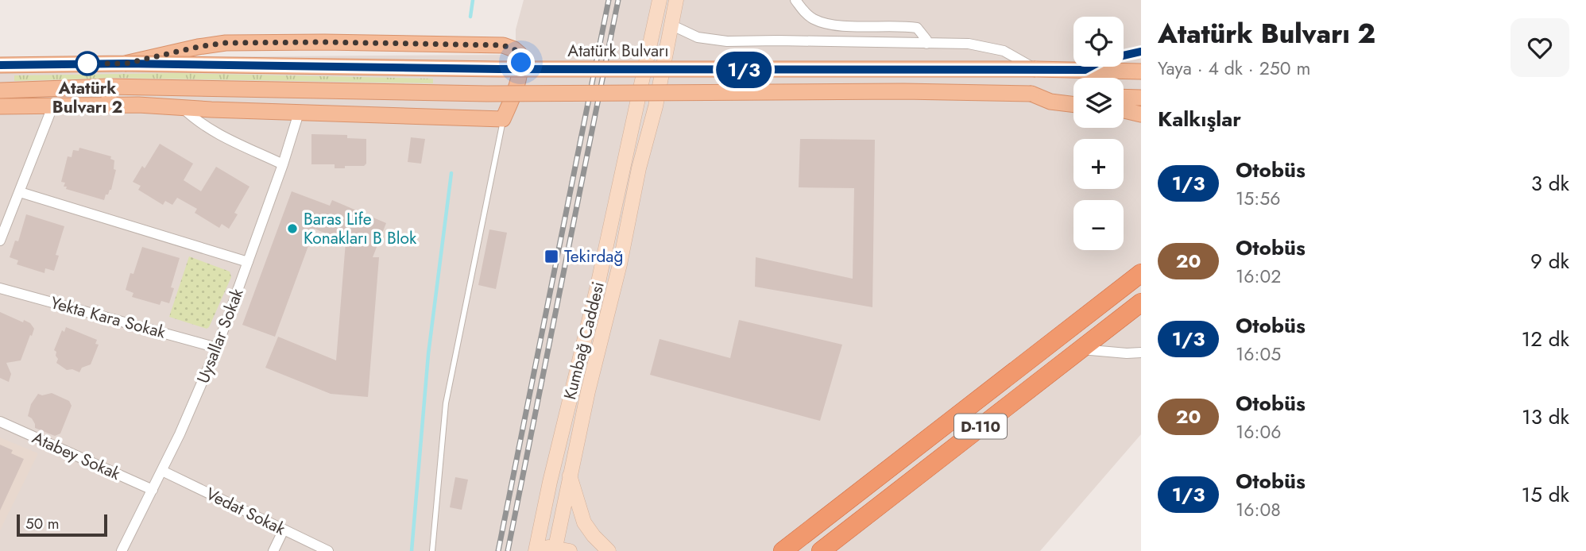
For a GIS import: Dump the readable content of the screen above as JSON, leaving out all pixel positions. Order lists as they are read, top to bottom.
{
  "streets": {
    "highway": ["D-110"],
    "main road": ["Atatürk Bulvarı"],
    "street": [
      "Yekta Kara Sokak",
      "Uysallar Sokak",
      "Kumbağ Caddesi",
      "Atabey Sokak",
      "Vedat Sokak"
    ]
  },
  "crossings": [
    ["Yekta Kara Sokak", "Uysallar Sokak"],
    ["Uysallar Sokak", "Atabey Sokak"],
    ["Uysallar Sokak", "Vedat Sokak"]
  ],
  "places": {
    "other": ["Atatürk Bulvarı 2", "Baras Life Konakları B Blok"],
    "transit": ["Tekirdağ"]
  },
  "lines": ["bus line 1/3"],
  "scale_bar": "50 m",
  "page": {
    "on_map": "1/3",
    "heading": [
      ["Atatürk Bulvarı 2", "Yaya · 4 dk · 250 m"],
      "Kalkışlar"
    ],
    "map_buttons": ["+", "−"],
    "list": [
      {
        "mark": "1/3",
        "name": "Otobüs",
        "note": "15:56",
        "value": "3 dk"
      },
      {
        "mark": "20",
        "name": "Otobüs",
        "note": "16:02",
        "value": "9 dk"
      },
      {
        "mark": "1/3",
        "name": "Otobüs",
        "note": "16:05",
        "value": "12 dk"
      },
      {
        "mark": "20",
        "name": "Otobüs",
        "note": "16:06",
        "value": "13 dk"
      },
      {
        "mark": "1/3",
        "name": "Otobüs",
        "note": "16:08",
        "value": "15 dk"
      }
    ],
    "scale": "50 m"
  }
}
